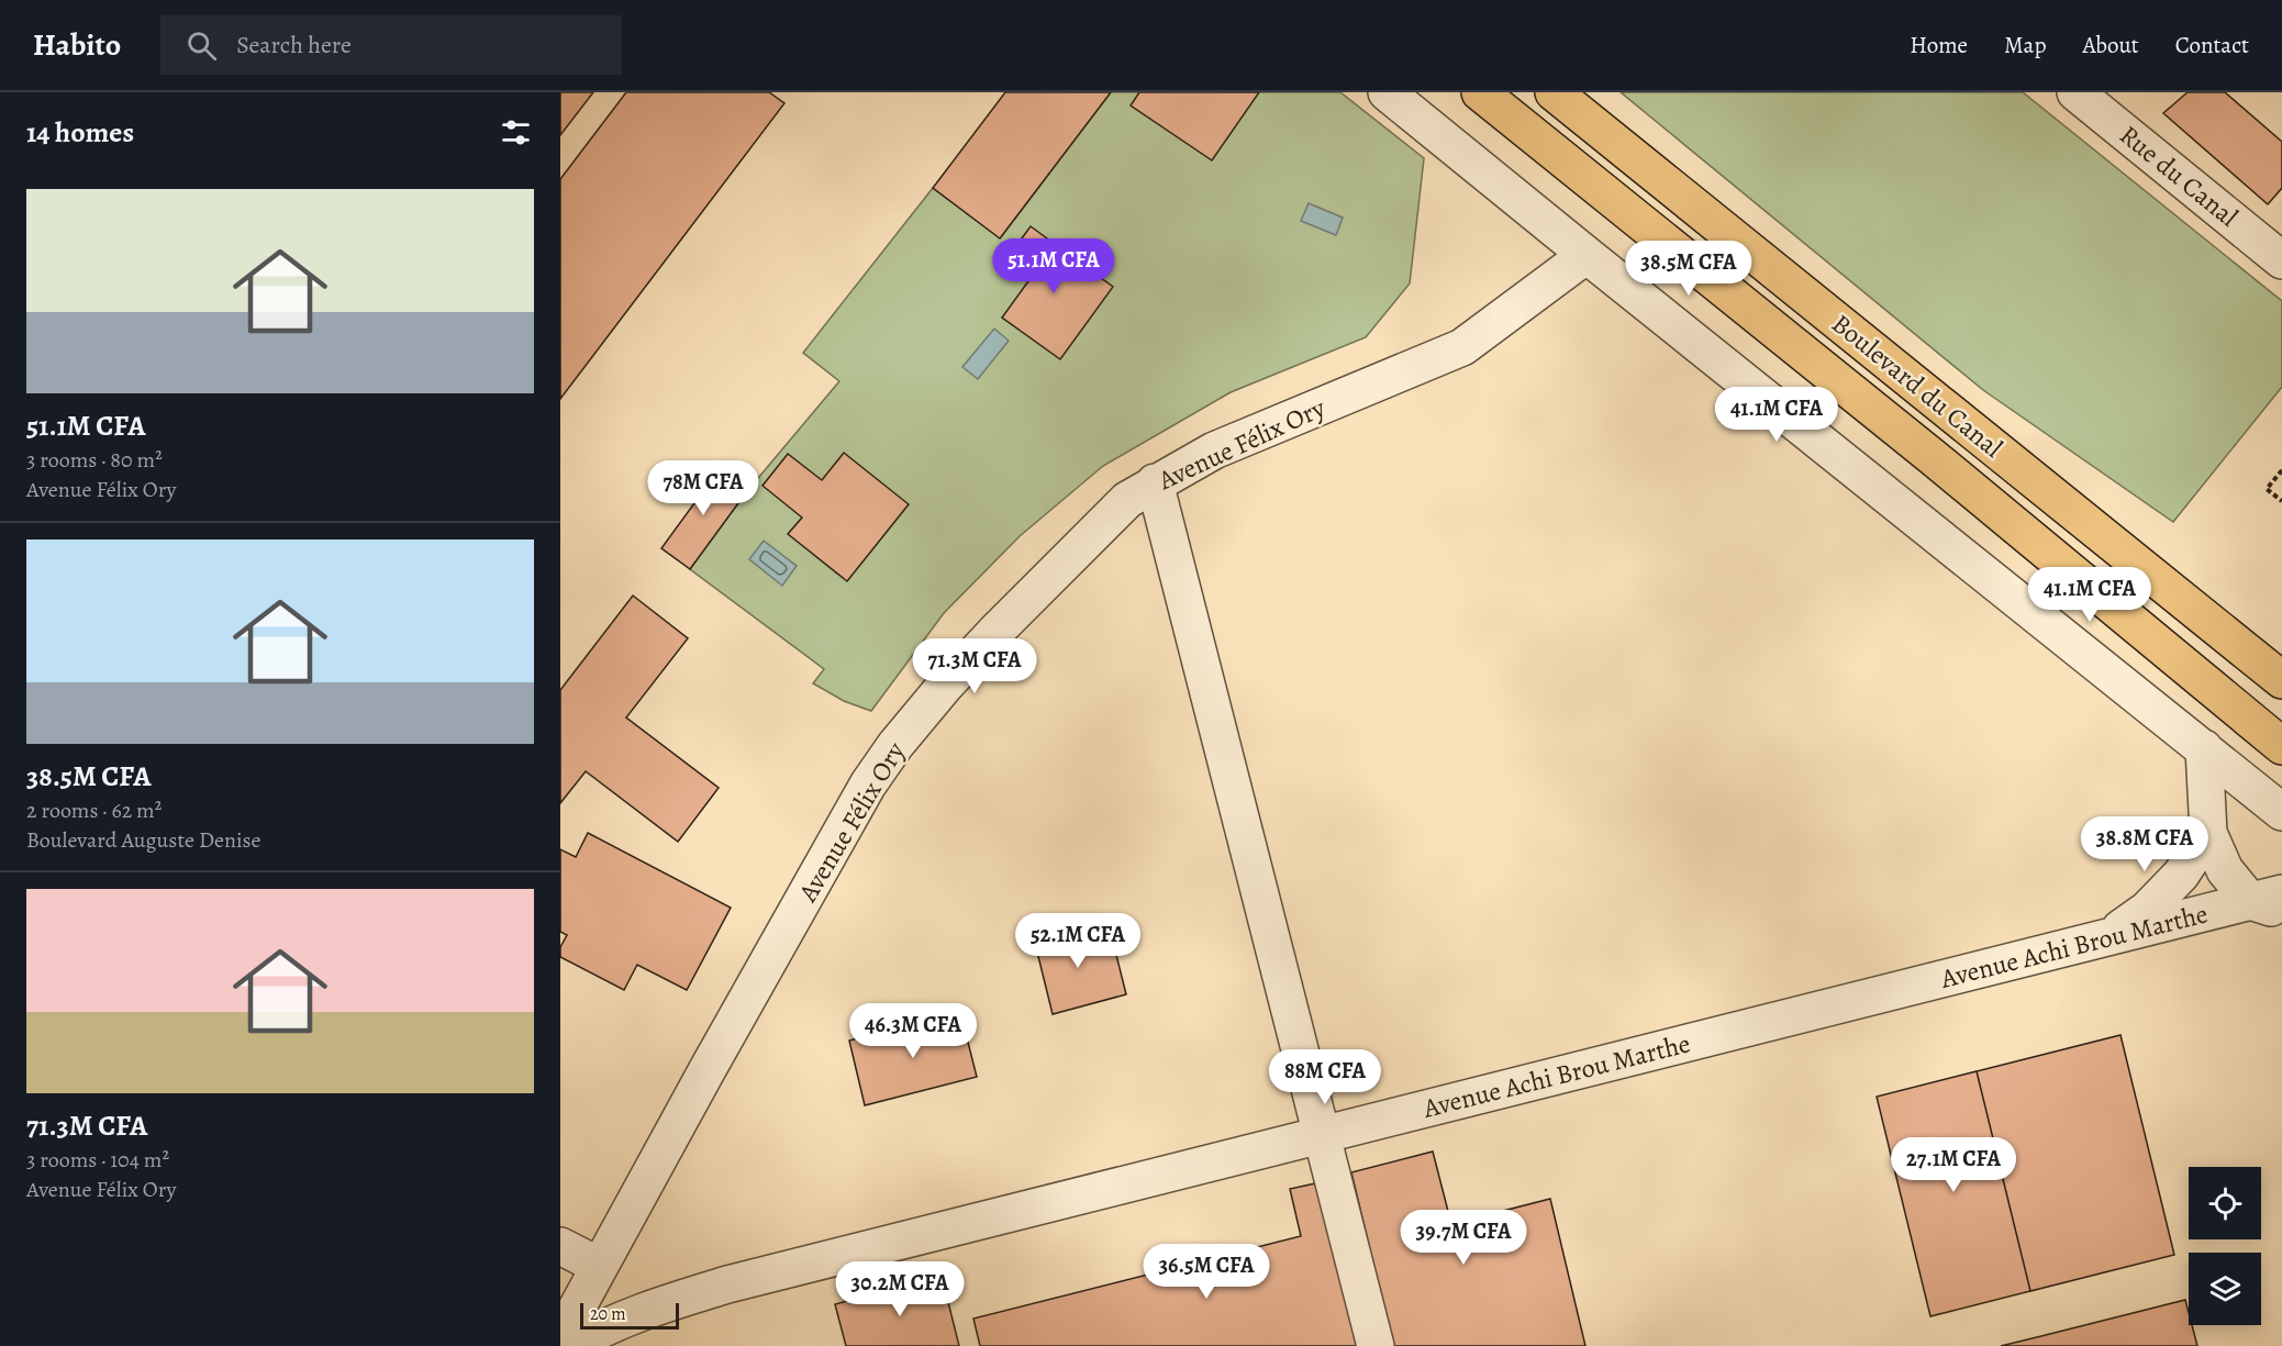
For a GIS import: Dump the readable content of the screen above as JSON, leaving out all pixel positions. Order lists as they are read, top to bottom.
{
  "streets": {
    "main road": ["Boulevard du Canal"],
    "street": ["Rue du Canal", "Avenue Félix Ory", "Avenue Achi Brou Marthe"]
  },
  "scale_bar": "20 m",
  "page": {
    "header": "Habito",
    "search": "Search here",
    "nav": [
      "Home",
      "Map",
      "About",
      "Contact"
    ],
    "heading": "14 homes",
    "list": [
      {
        "name": "51.1M CFA",
        "note": "3 rooms · 80 m² · Avenue Félix Ory"
      },
      {
        "name": "38.5M CFA",
        "note": "2 rooms · 62 m² · Boulevard Auguste Denise"
      },
      {
        "name": "71.3M CFA",
        "note": "3 rooms · 104 m² · Avenue Félix Ory"
      }
    ],
    "price": [
      "51.1M CFA",
      "38.5M CFA",
      "41.1M CFA",
      "78M CFA",
      "41.1M CFA",
      "71.3M CFA",
      "38.8M CFA",
      "52.1M CFA",
      "46.3M CFA",
      "88M CFA",
      "27.1M CFA",
      "39.7M CFA",
      "36.5M CFA",
      "30.2M CFA"
    ],
    "scale": "20 m"
  }
}
